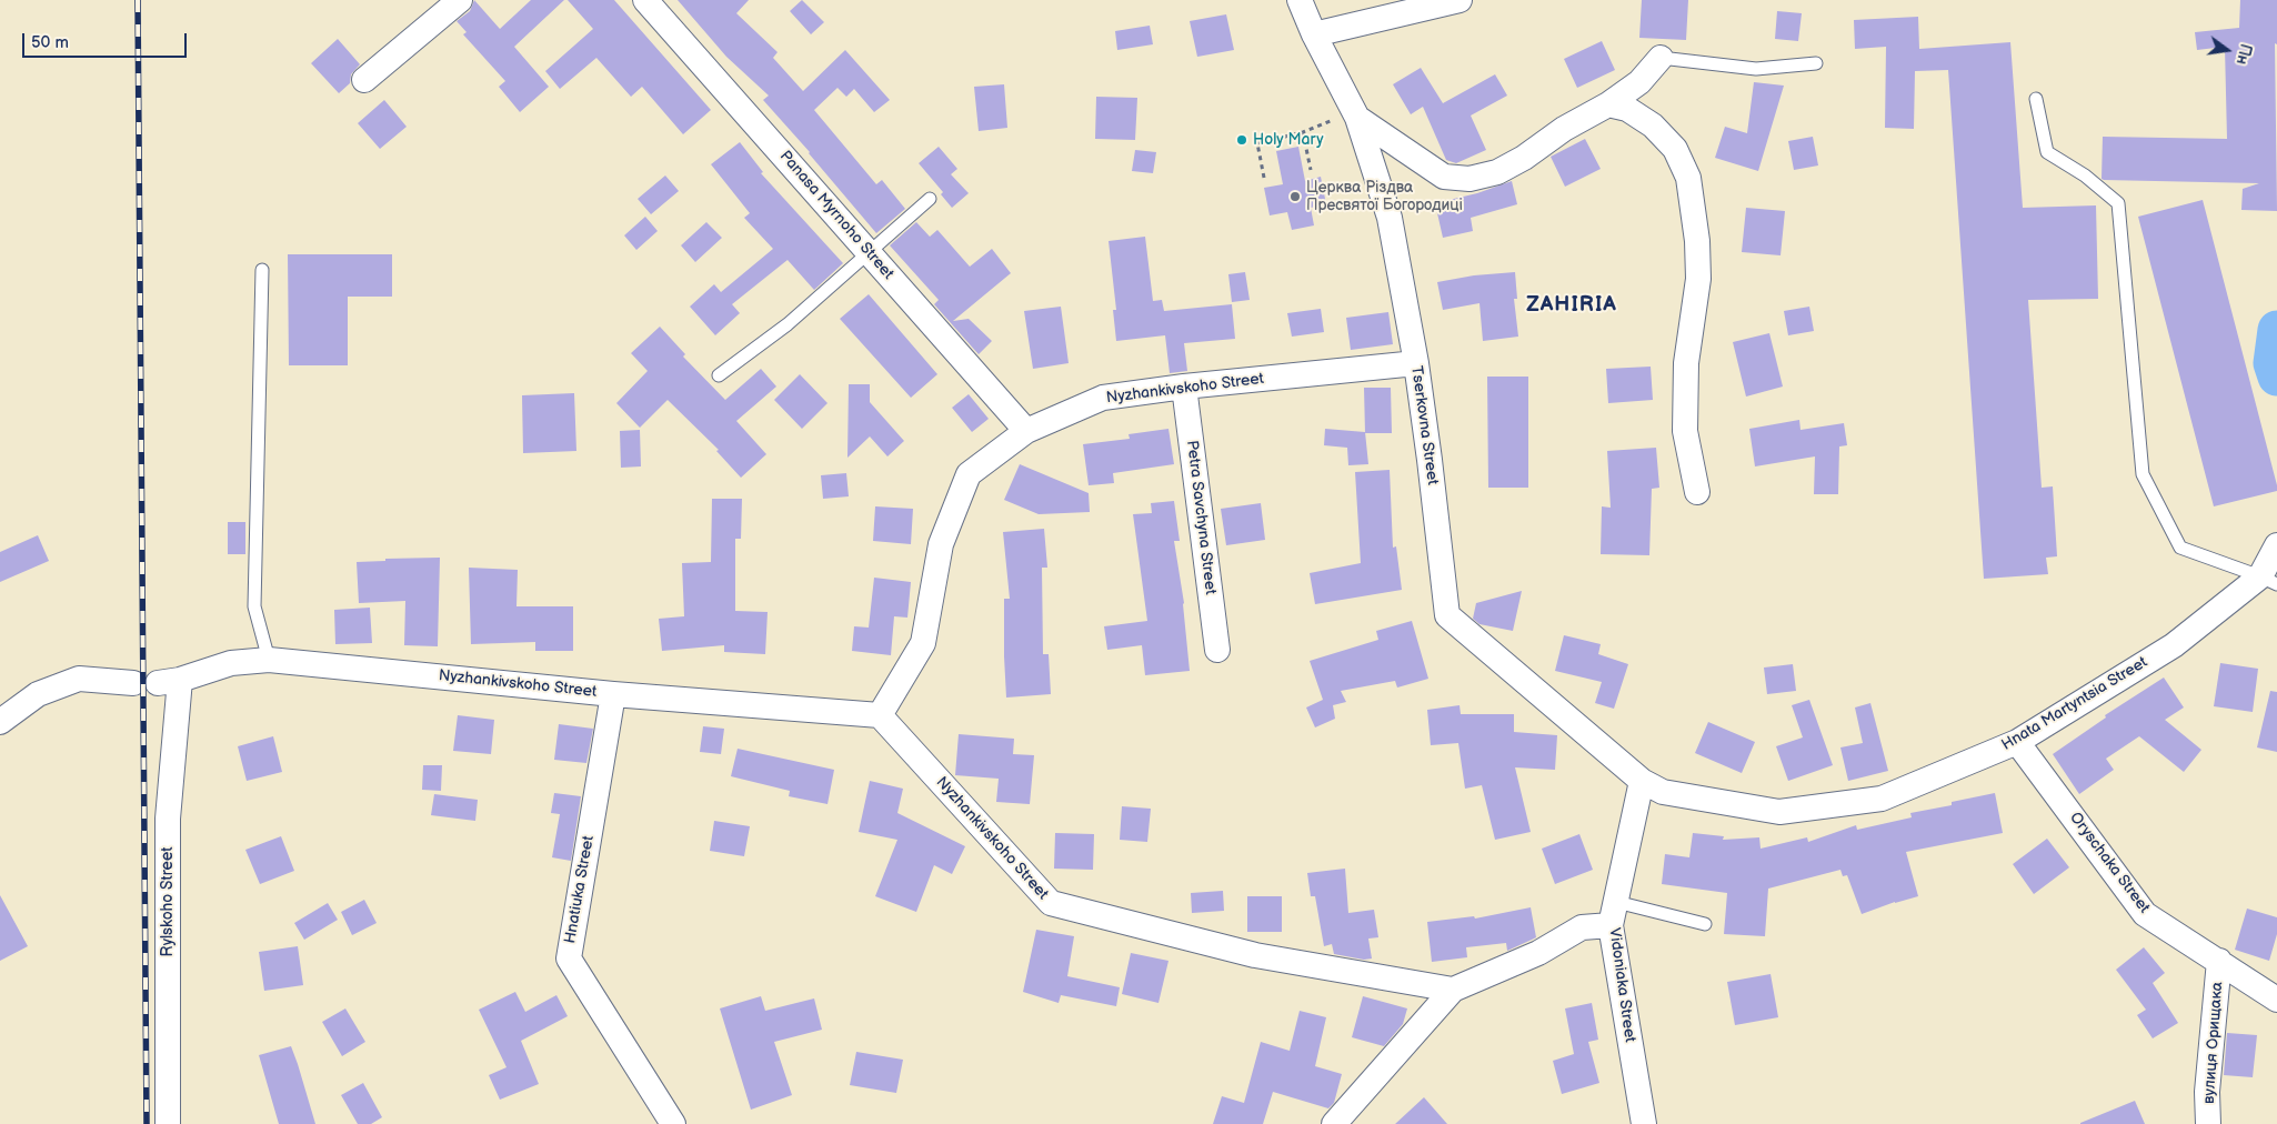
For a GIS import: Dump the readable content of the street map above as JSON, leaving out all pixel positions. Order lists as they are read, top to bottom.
{
  "streets": {
    "street": [
      "Panasa Myrnoho Street",
      "Nyzhankivskoho Street",
      "Tserkovna Street",
      "Petra Savchyna Street",
      "Hnata Martyntsia Street",
      "Oryschaka Street",
      "Hnatiuka Street",
      "Rylskoho Street",
      "Vidoniaka Street",
      "вулиця Орищака"
    ]
  },
  "crossings": [
    ["Panasa Myrnoho Street", "Nyzhankivskoho Street"],
    ["Nyzhankivskoho Street", "Tserkovna Street"],
    ["Nyzhankivskoho Street", "Petra Savchyna Street"],
    ["Nyzhankivskoho Street", "Hnatiuka Street"],
    ["Nyzhankivskoho Street", "Rylskoho Street"],
    ["Tserkovna Street", "Hnata Martyntsia Street"],
    ["Tserkovna Street", "Vidoniaka Street"],
    ["Hnata Martyntsia Street", "Oryschaka Street"],
    ["Hnata Martyntsia Street", "Vidoniaka Street"],
    ["Oryschaka Street", "вулиця Орищака"]
  ],
  "districts": ["ZAHIRIA"],
  "places": ["Holy Mary", "Церква Різдва Пресвятої Богородиці"],
  "scale_bar": "50 m",
  "north": "right"
}
